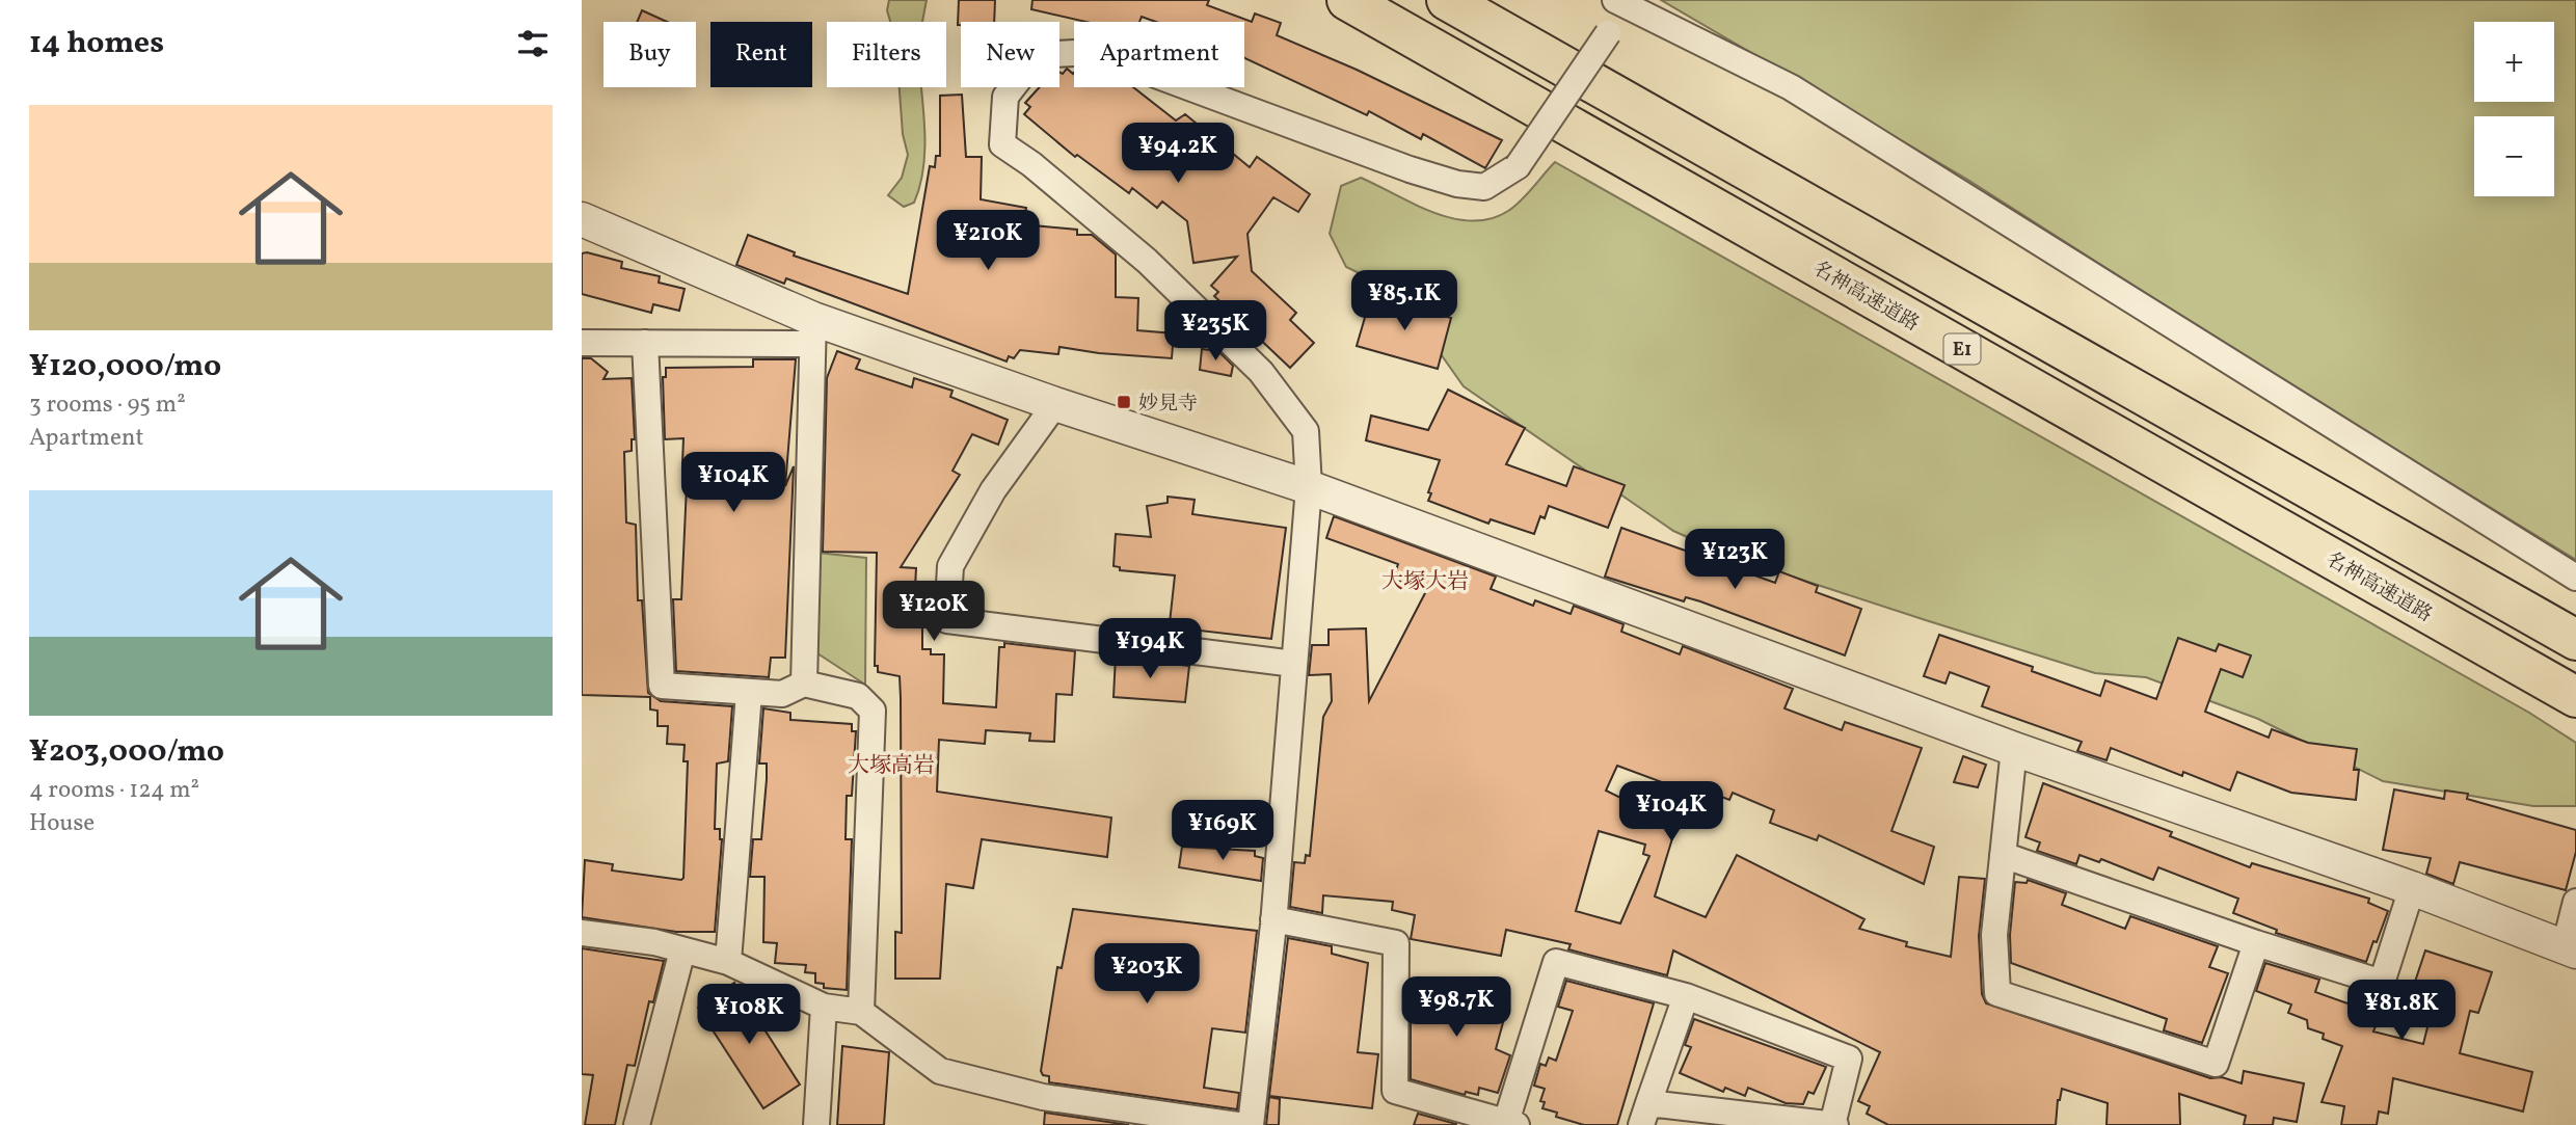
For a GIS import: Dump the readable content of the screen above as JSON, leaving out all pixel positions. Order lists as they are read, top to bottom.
{
  "streets": {
    "highway": ["名神高速道路", "E1"]
  },
  "districts": ["大塚大岩", "大塚高岩"],
  "places": {
    "transit": ["妙見寺"]
  },
  "page": {
    "heading": "14 homes",
    "map_buttons": ["+", "−"],
    "chip": [
      "Buy",
      "Rent",
      "Filters",
      "New",
      "Apartment"
    ],
    "list": [
      {
        "name": "¥120,000/mo",
        "note": "3 rooms · 95 m² · Apartment"
      },
      {
        "name": "¥203,000/mo",
        "note": "4 rooms · 124 m² · House"
      }
    ],
    "price": [
      "¥94.2K",
      "¥210K",
      "¥85.1K",
      "¥235K",
      "¥104K",
      "¥123K",
      "¥120K",
      "¥194K",
      "¥104K",
      "¥169K",
      "¥203K",
      "¥98.7K",
      "¥81.8K",
      "¥108K"
    ]
  }
}
